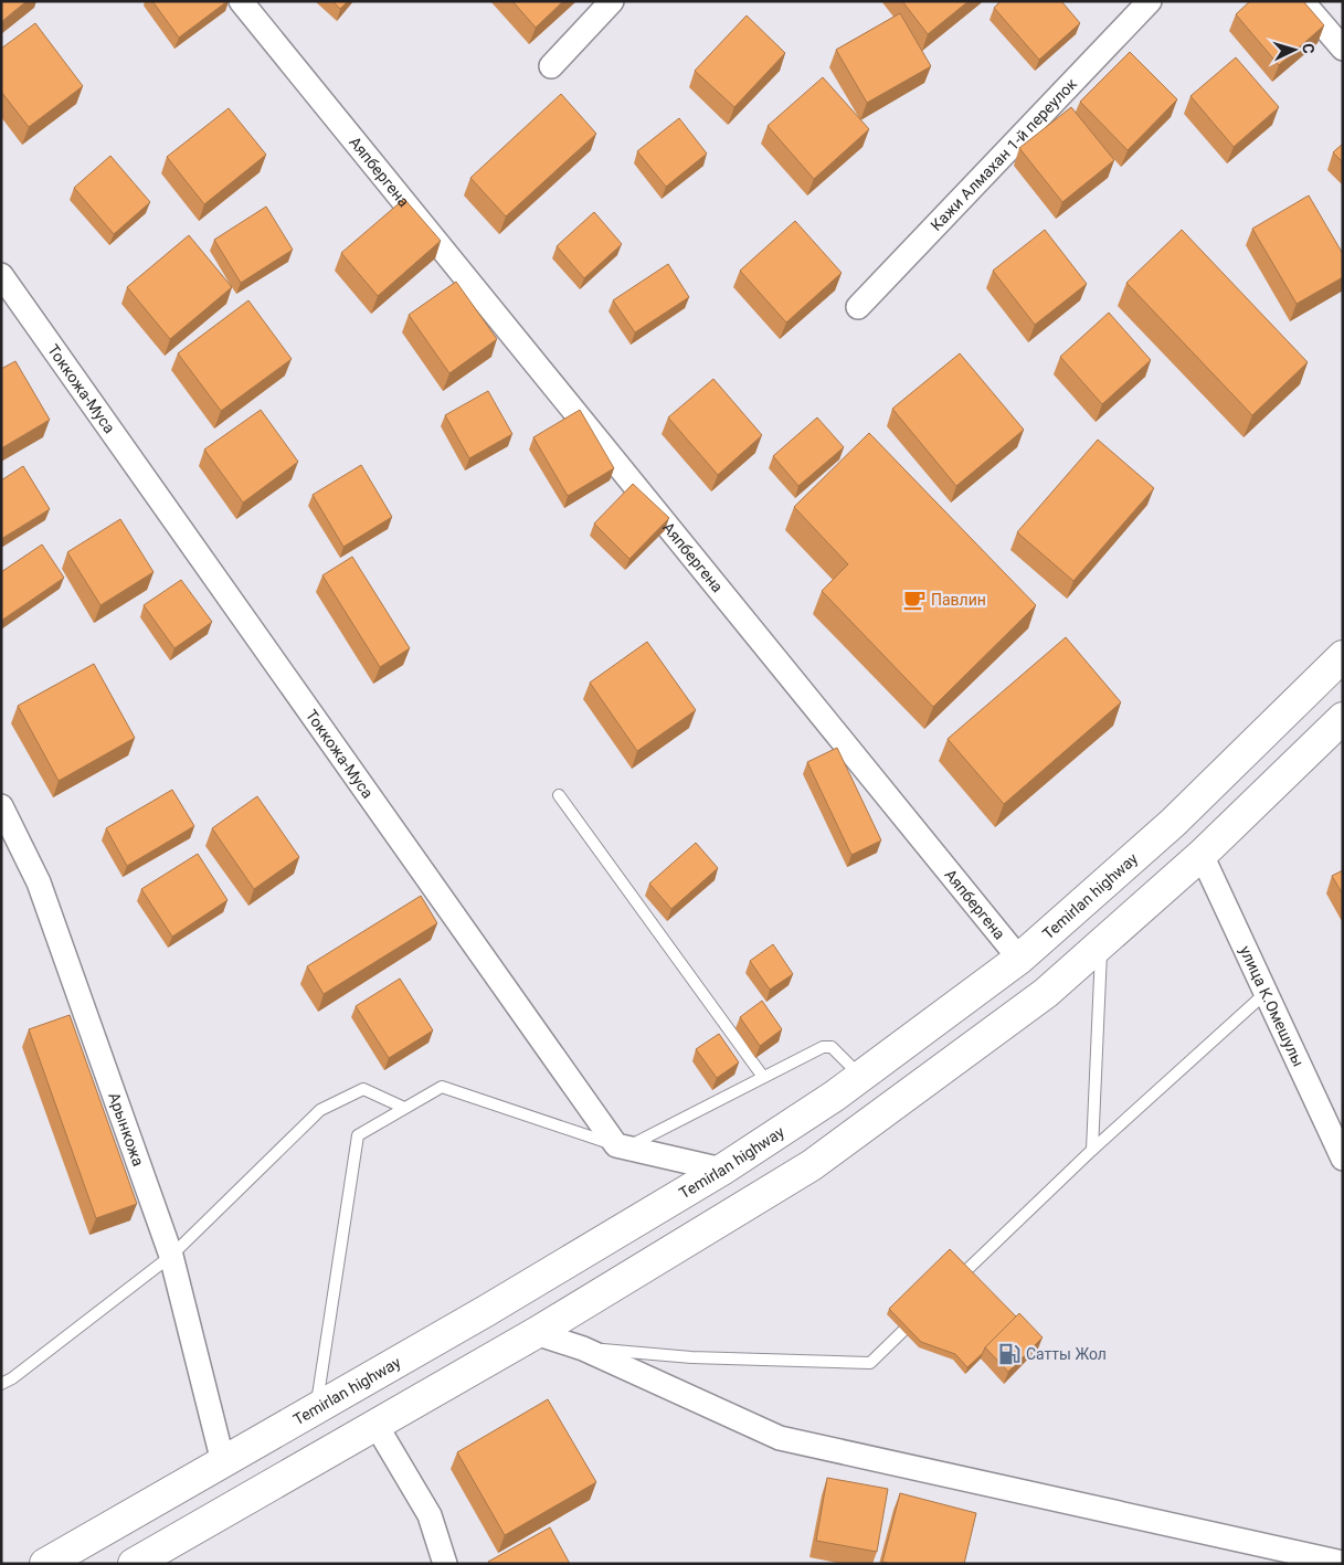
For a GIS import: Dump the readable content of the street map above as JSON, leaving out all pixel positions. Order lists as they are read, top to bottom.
{
  "streets": {
    "main road": ["Temirlan highway"],
    "street": [
      "Кажи Алмахан 1-й переулок",
      "Аяпбергена",
      "Токкожа-Муса",
      "улица К.Омешулы",
      "Арынкожа"
    ]
  },
  "crossings": [
    ["Аяпбергена", "Temirlan highway"],
    ["Temirlan highway", "Арынкожа"]
  ],
  "places": {
    "cafe": ["Павлин"],
    "fuel station": ["Сатты Жол"]
  },
  "north": "right"
}
